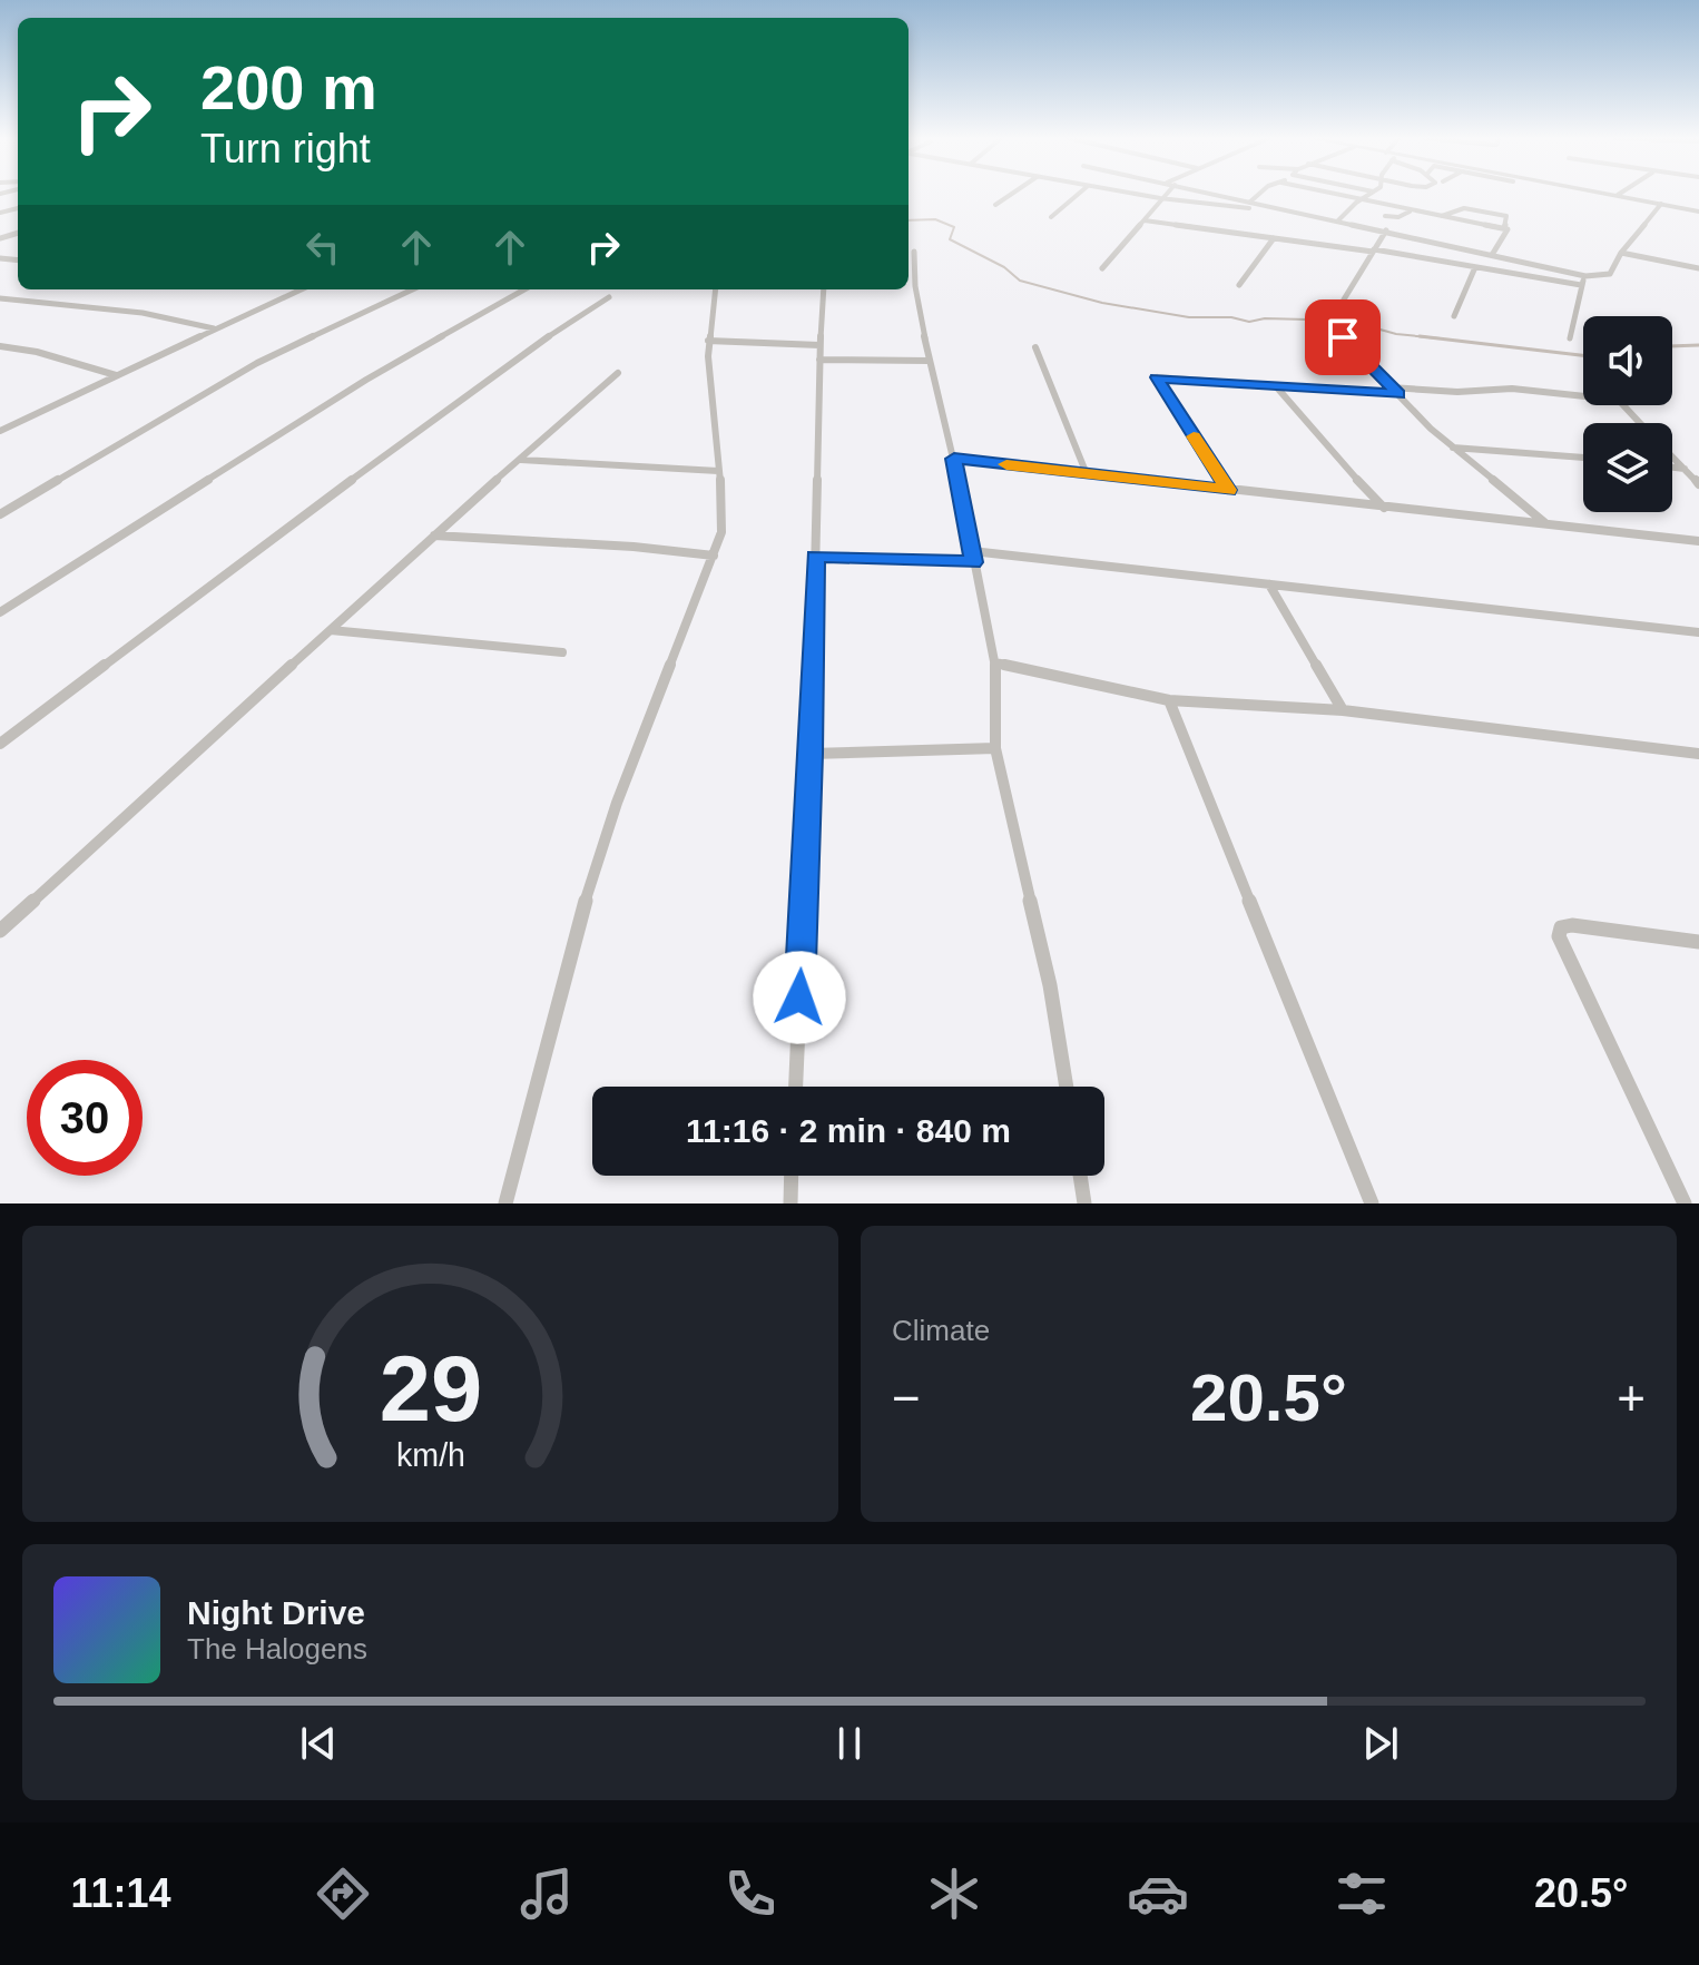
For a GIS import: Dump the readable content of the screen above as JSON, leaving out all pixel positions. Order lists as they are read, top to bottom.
{
  "page": {
    "turn": ["200 m", "Turn right"],
    "limit": "30",
    "trip": "11:16 · 2 min · 840 m",
    "tile": "Climate",
    "heat": ["−", "20.5°", "+"],
    "song": ["Night Drive", "The Halogens"],
    "tabs": ["11:14", "20.5°"],
    "gauge": ["29", "km/h"]
  }
}
